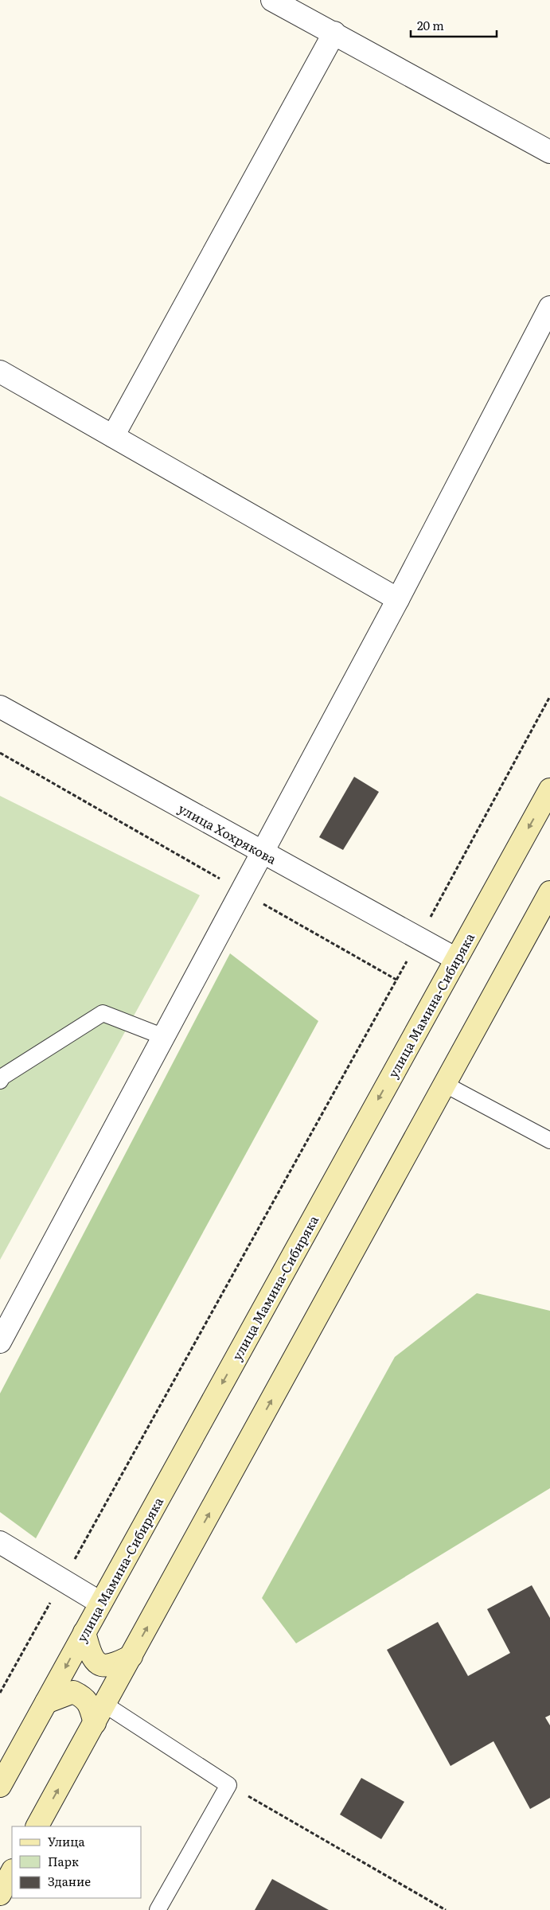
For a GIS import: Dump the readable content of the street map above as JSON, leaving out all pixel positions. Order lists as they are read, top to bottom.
{
  "streets": {
    "main road": ["улица Мамина-Сибиряка"],
    "street": ["улица Хохрякова"]
  },
  "crossings": [
    ["улица Хохрякова", "улица Мамина-Сибиряка"]
  ],
  "legend": ["Улица", "Парк", "Здание"],
  "scale_bar": "20 m"
}
